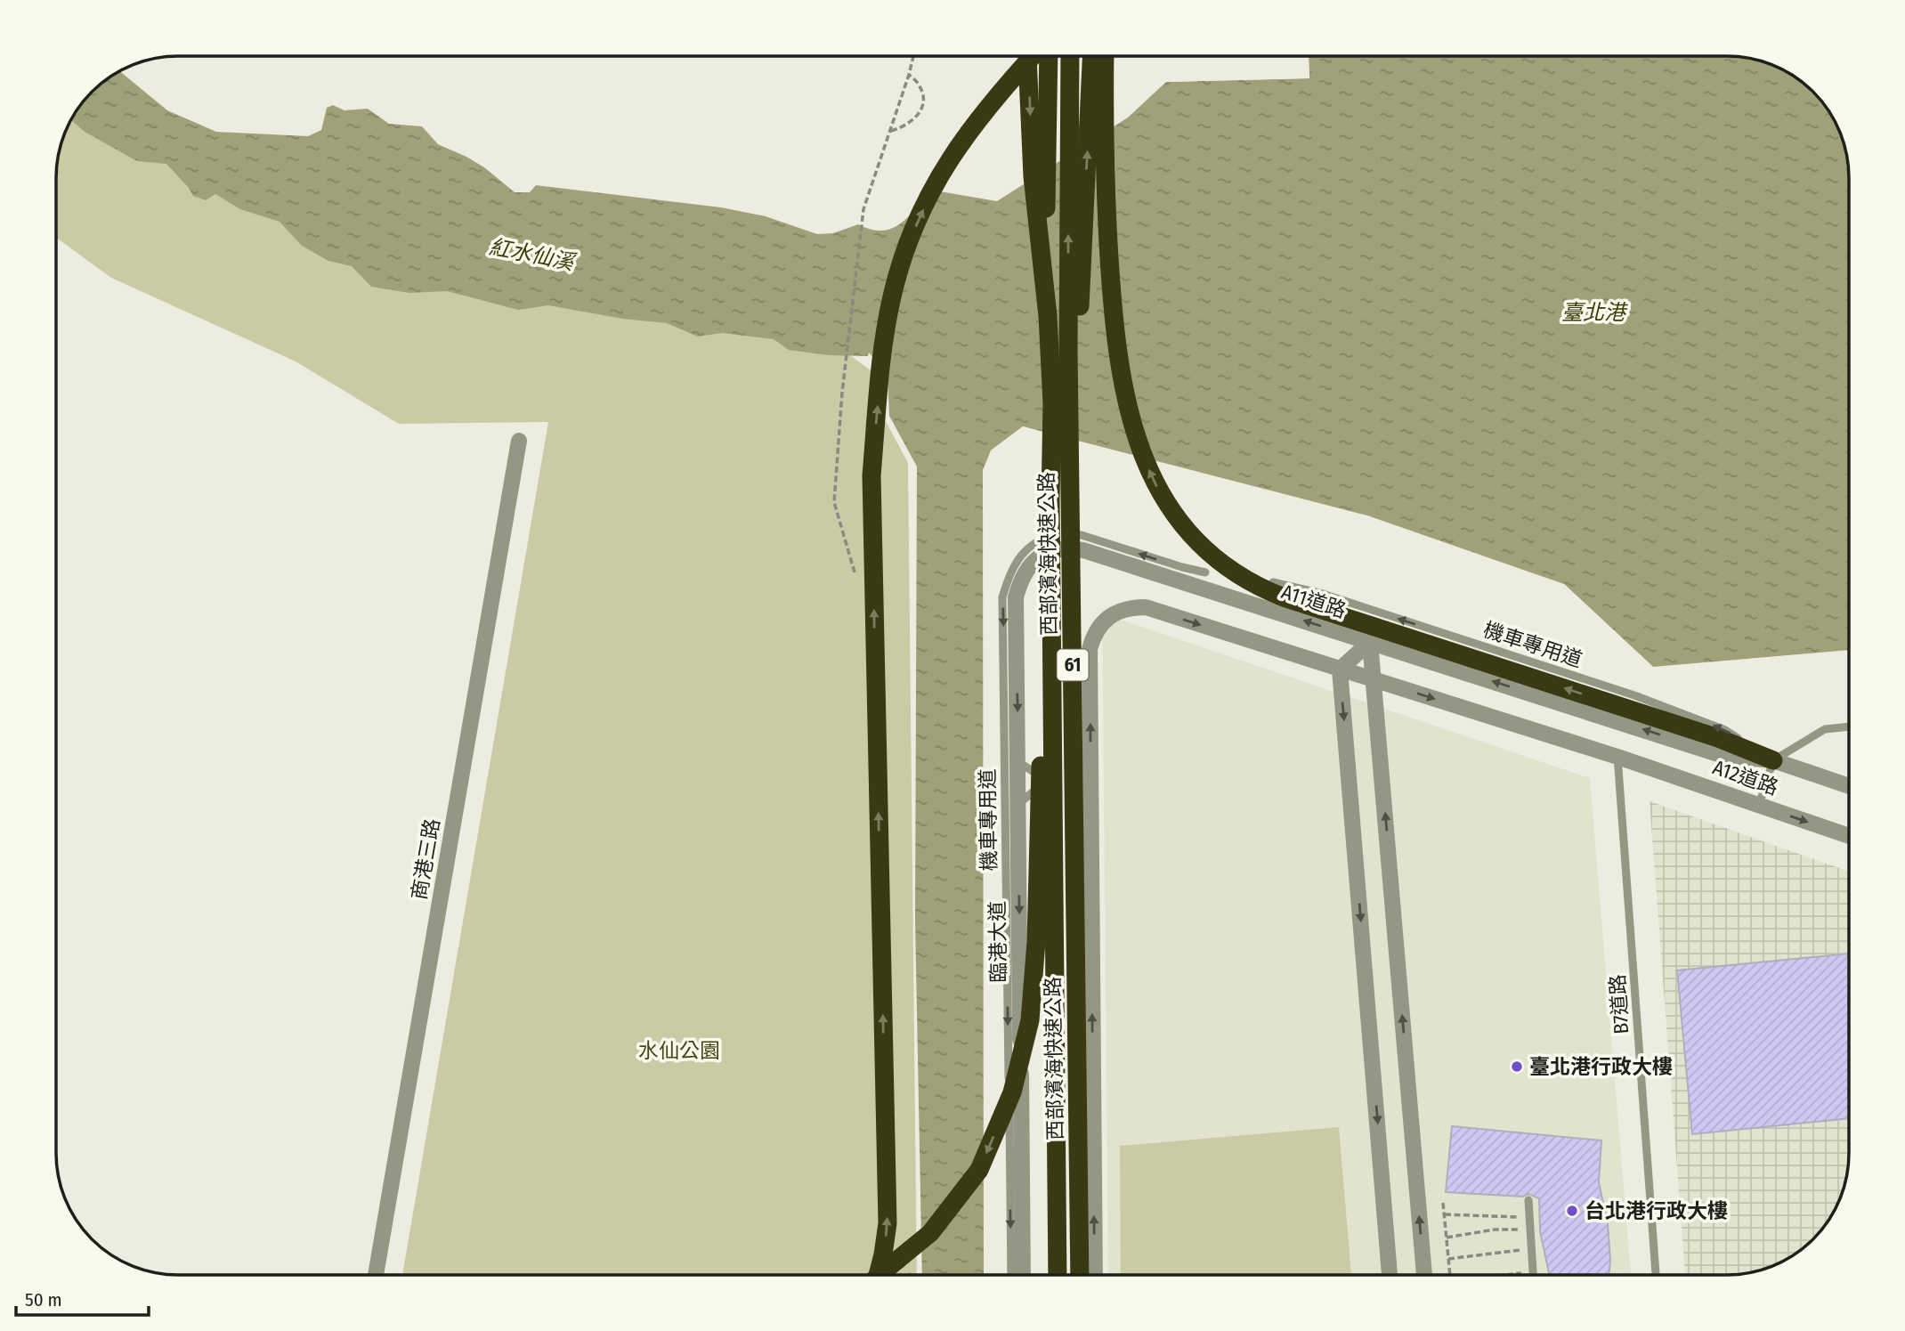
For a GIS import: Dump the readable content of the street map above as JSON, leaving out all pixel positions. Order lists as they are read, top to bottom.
{
  "streets": {
    "highway": ["西部濱海快速公路", "61"],
    "street": [
      "A11道路",
      "A12道路",
      "商港三路",
      "臨港大道"
    ],
    "lane": ["機車專用道", "B7道路"]
  },
  "crossings": [
    ["A11道路", "A12道路"],
    ["A11道路", "臨港大道"],
    ["機車專用道", "A12道路"],
    ["A12道路", "B7道路"]
  ],
  "water": ["紅水仙溪", "臺北港"],
  "parks": ["水仙公園"],
  "places": ["臺北港行政大樓", "台北港行政大樓"],
  "scale_bar": "50 m"
}
